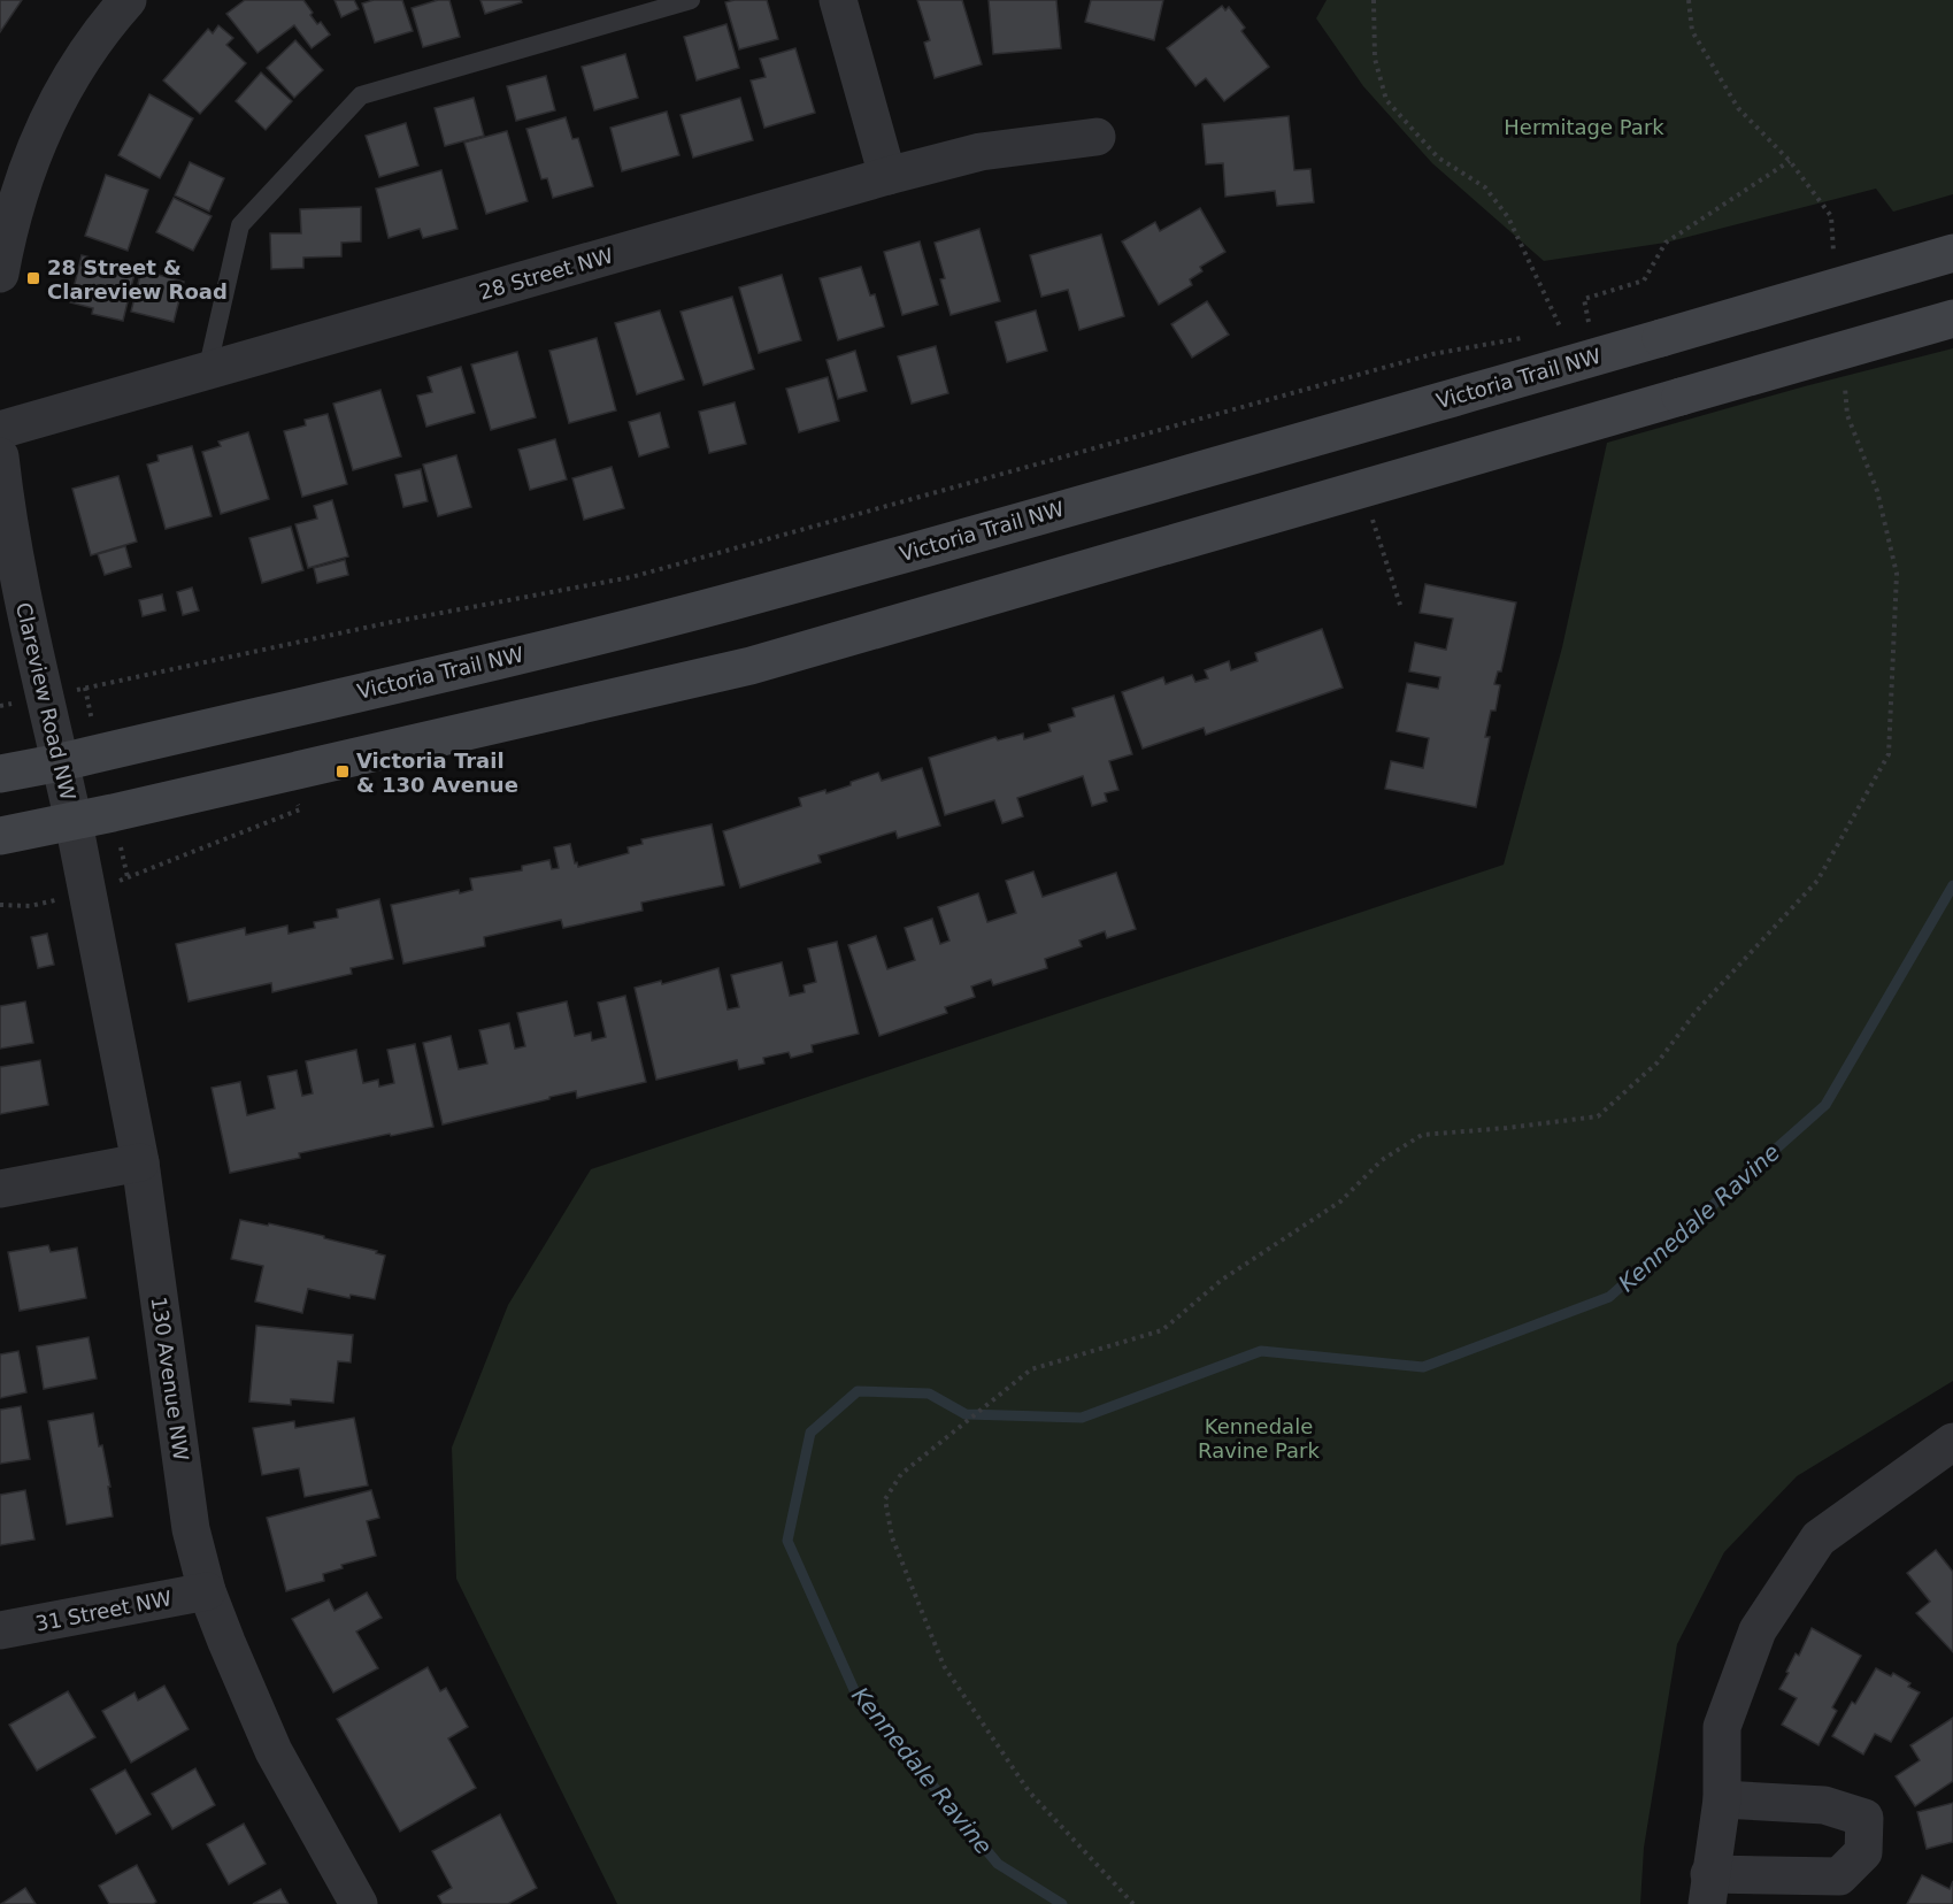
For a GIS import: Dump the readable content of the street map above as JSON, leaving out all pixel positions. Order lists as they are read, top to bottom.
{
  "streets": {
    "main road": ["Victoria Trail NW"],
    "street": [
      "28 Street NW",
      "Clareview Road NW",
      "130 Avenue NW",
      "31 Street NW"
    ]
  },
  "crossings": [
    ["Victoria Trail NW", "Clareview Road NW"],
    ["Clareview Road NW", "130 Avenue NW"],
    ["130 Avenue NW", "31 Street NW"]
  ],
  "water": ["Kennedale Ravine"],
  "parks": ["Hermitage Park", "Kennedale Ravine Park"],
  "places": {
    "transit": ["28 Street & Clareview Road", "Victoria Trail & 130 Avenue"]
  }
}
